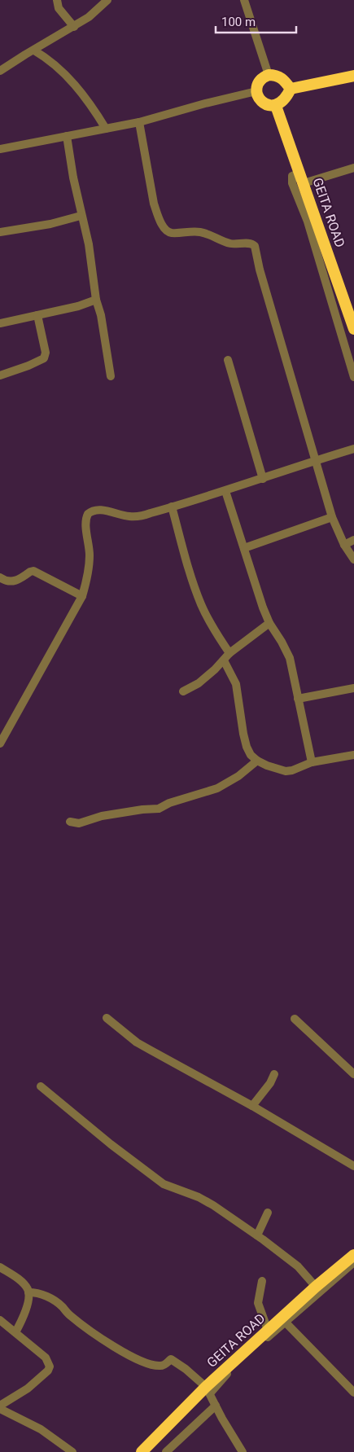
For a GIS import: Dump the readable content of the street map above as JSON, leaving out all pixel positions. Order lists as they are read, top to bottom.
{
  "streets": {
    "highway": ["GEITA ROAD"]
  },
  "scale_bar": "100 m"
}
